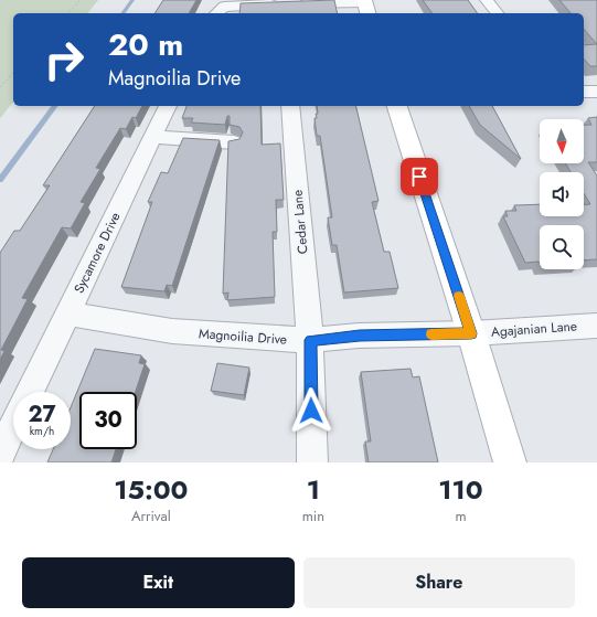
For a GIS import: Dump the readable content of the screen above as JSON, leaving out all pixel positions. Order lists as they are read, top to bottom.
{
  "streets": {
    "street": [
      "Cedar Lane",
      "Sycamore Drive",
      "Agajanian Lane",
      "Magnoilia Drive"
    ]
  },
  "crossings": [
    ["Cedar Lane", "Magnoilia Drive"],
    ["Sycamore Drive", "Magnoilia Drive"],
    ["Agajanian Lane", "Magnoilia Drive"]
  ],
  "north": "bottom",
  "page": {
    "turn": ["20 m", "Magnoilia Drive"],
    "speed": "27 km/h",
    "limit": "30",
    "eta": [
      "15:00",
      "Arrival",
      "1",
      "min",
      "110",
      "m"
    ],
    "buttons": ["Exit", "Share"]
  }
}
